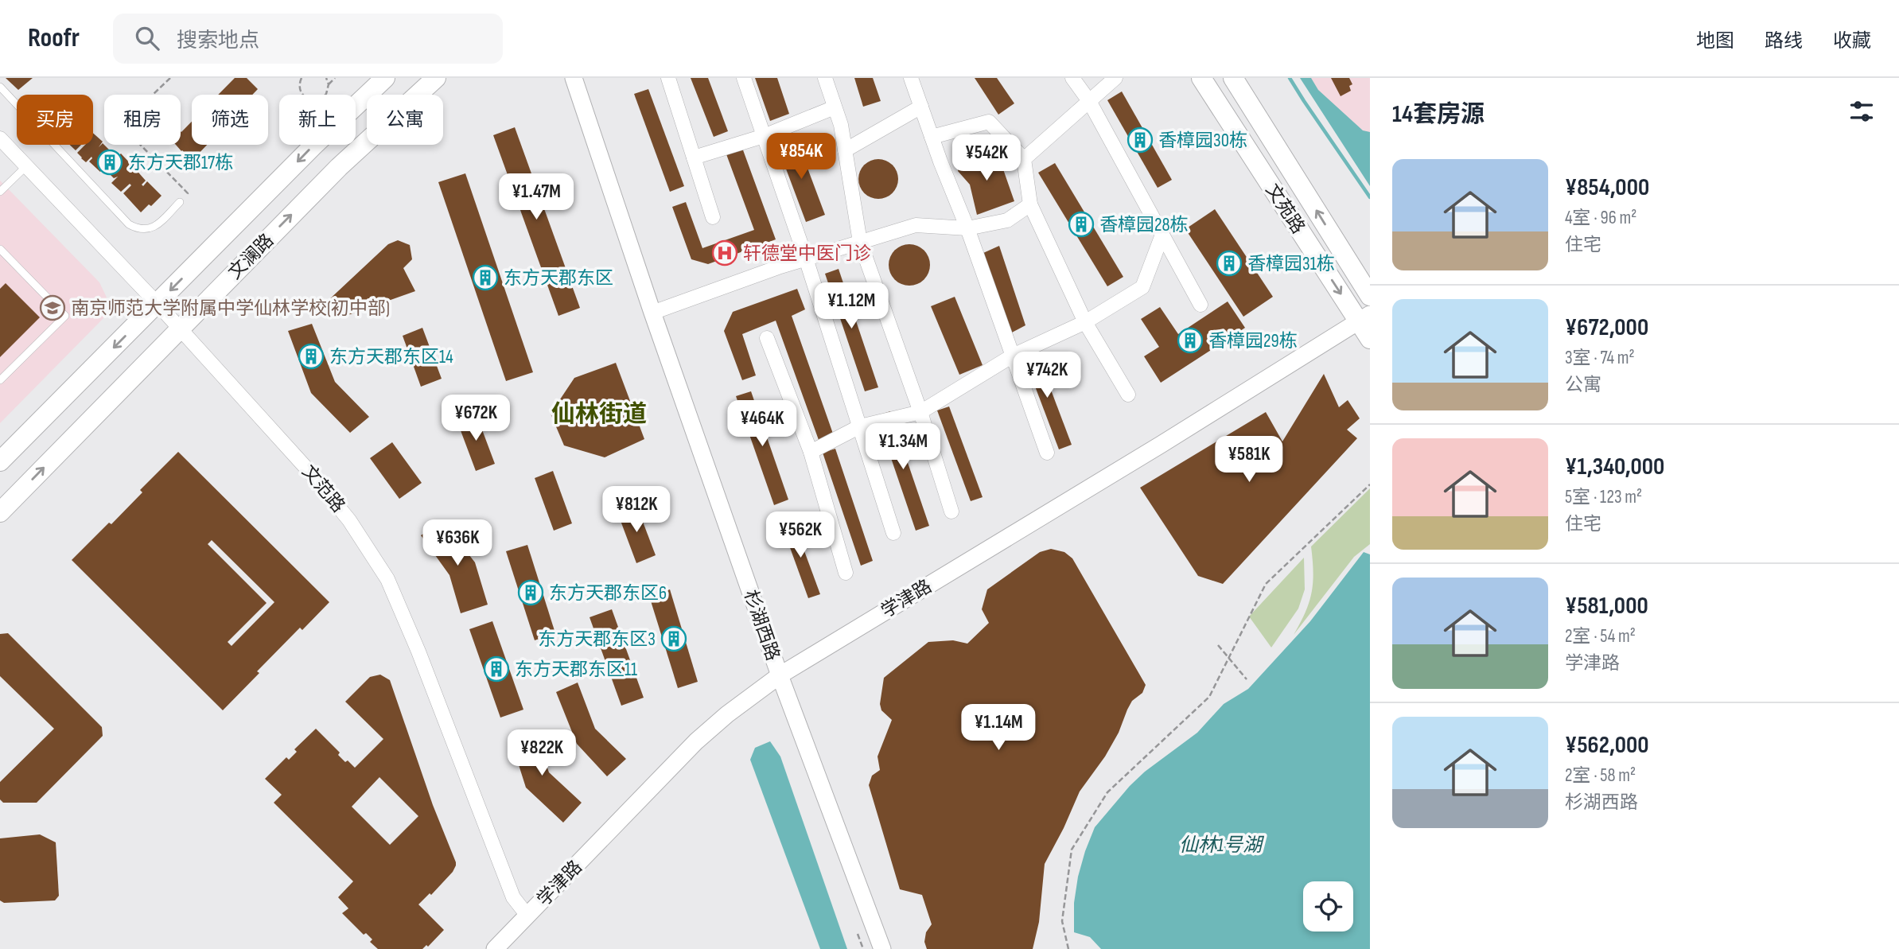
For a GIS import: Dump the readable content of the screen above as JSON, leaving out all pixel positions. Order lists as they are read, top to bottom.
{
  "streets": {
    "main road": ["文苑路", "文澜路"],
    "street": ["文范路", "学津路", "杉湖西路"]
  },
  "crossings": [
    ["文苑路", "学津路"],
    ["文澜路", "文范路"],
    ["文范路", "学津路"],
    ["学津路", "杉湖西路"]
  ],
  "districts": ["仙林街道"],
  "water": ["仙林1号湖"],
  "places": {
    "building": [
      "香樟园30栋",
      "东方天郡17栋",
      "香樟园28栋",
      "香樟园31栋",
      "东方天郡东区",
      "香樟园29栋",
      "东方天郡东区14",
      "东方天郡东区6",
      "东方天郡东区3",
      "东方天郡东区11"
    ],
    "hospital": ["轩德堂中医门诊"],
    "school or university": ["南京师范大学附属中学仙林学校(初中部)"]
  },
  "page": {
    "header": "Roofr",
    "search": "搜索地点",
    "nav": ["地图", "路线", "收藏"],
    "heading": "14套房源",
    "chip": [
      "买房",
      "租房",
      "筛选",
      "新上",
      "公寓"
    ],
    "price": [
      "¥854K",
      "¥542K",
      "¥1.47M",
      "¥1.12M",
      "¥742K",
      "¥672K",
      "¥464K",
      "¥1.34M",
      "¥581K",
      "¥812K",
      "¥562K",
      "¥636K",
      "¥1.14M",
      "¥822K"
    ],
    "list": [
      {
        "name": "¥854,000",
        "note": "4室 · 96 m² · 住宅"
      },
      {
        "name": "¥672,000",
        "note": "3室 · 74 m² · 公寓"
      },
      {
        "name": "¥1,340,000",
        "note": "5室 · 123 m² · 住宅"
      },
      {
        "name": "¥581,000",
        "note": "2室 · 54 m² · 学津路"
      },
      {
        "name": "¥562,000",
        "note": "2室 · 58 m² · 杉湖西路"
      }
    ]
  }
}
